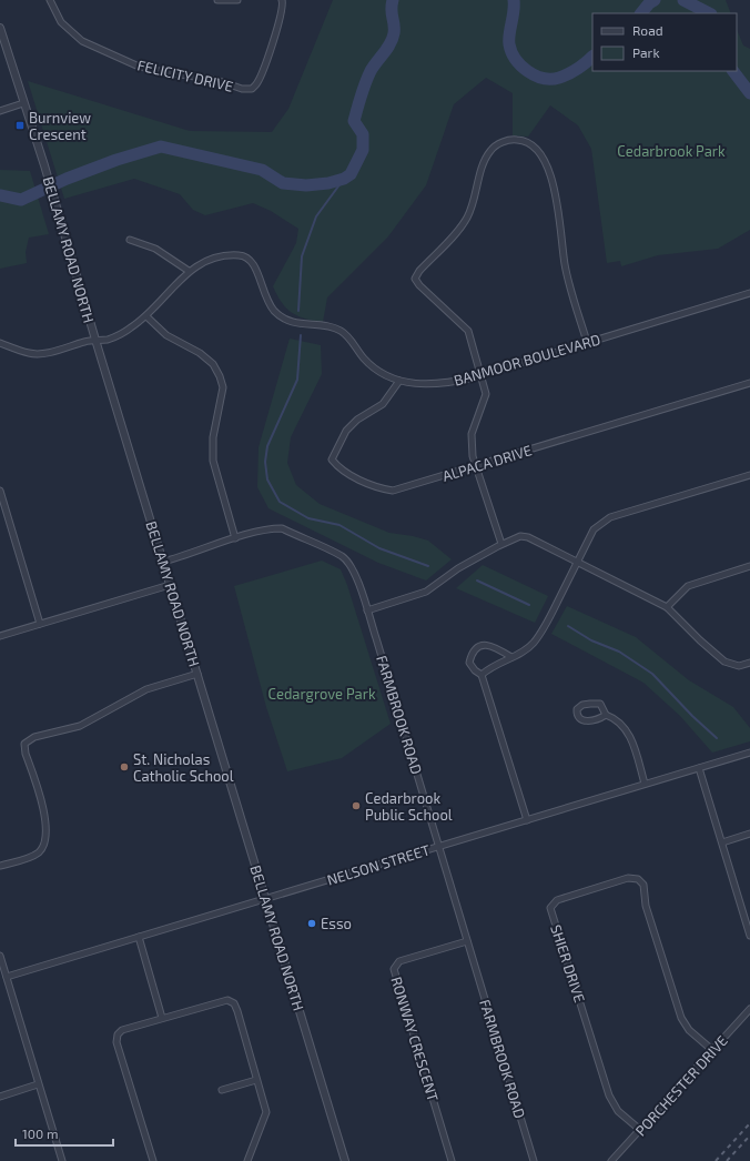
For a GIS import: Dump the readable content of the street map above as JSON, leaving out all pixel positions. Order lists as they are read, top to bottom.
{
  "streets": {
    "street": [
      "FELICITY DRIVE",
      "BELLAMY ROAD NORTH",
      "BANMOOR BOULEVARD",
      "ALPACA DRIVE",
      "FARMBROOK ROAD",
      "NELSON STREET",
      "SHIER DRIVE",
      "RONWAY CRESCENT",
      "PORCHESTER DRIVE"
    ]
  },
  "crossings": [
    ["BELLAMY ROAD NORTH", "BANMOOR BOULEVARD"],
    ["BELLAMY ROAD NORTH", "FARMBROOK ROAD"],
    ["BELLAMY ROAD NORTH", "NELSON STREET"],
    ["BANMOOR BOULEVARD", "ALPACA DRIVE"],
    ["FARMBROOK ROAD", "NELSON STREET"],
    ["FARMBROOK ROAD", "RONWAY CRESCENT"],
    ["SHIER DRIVE", "PORCHESTER DRIVE"]
  ],
  "parks": ["Cedarbrook Park", "Cedargrove Park"],
  "places": {
    "transit": ["Burnview Crescent"],
    "other": ["St. Nicholas Catholic School", "Cedarbrook Public School", "Esso"]
  },
  "legend": ["Road", "Park"],
  "scale_bar": "100 m"
}
